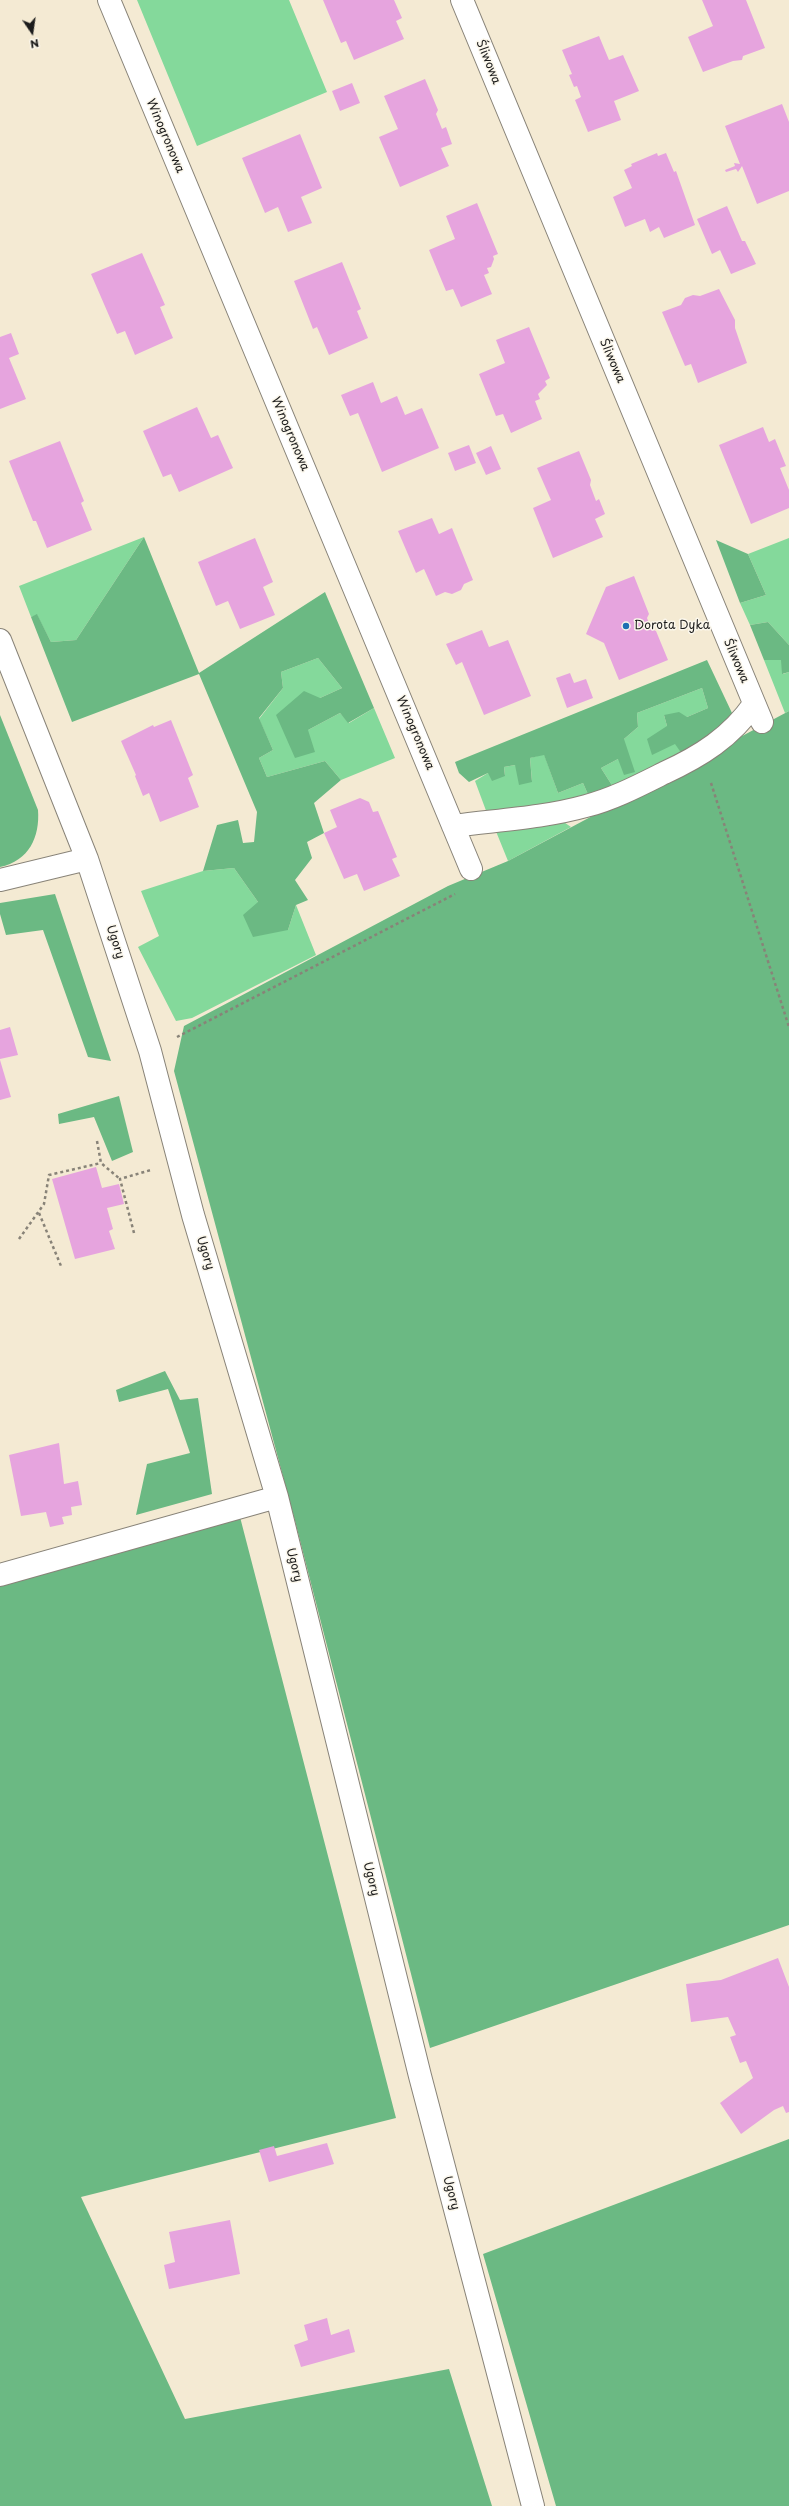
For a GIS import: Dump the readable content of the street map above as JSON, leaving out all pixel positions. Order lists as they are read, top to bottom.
{
  "streets": {
    "street": ["Śliwowa", "Winogronowa", "Ugory"]
  },
  "places": ["Dorota Dyka"],
  "north": "bottom"
}
